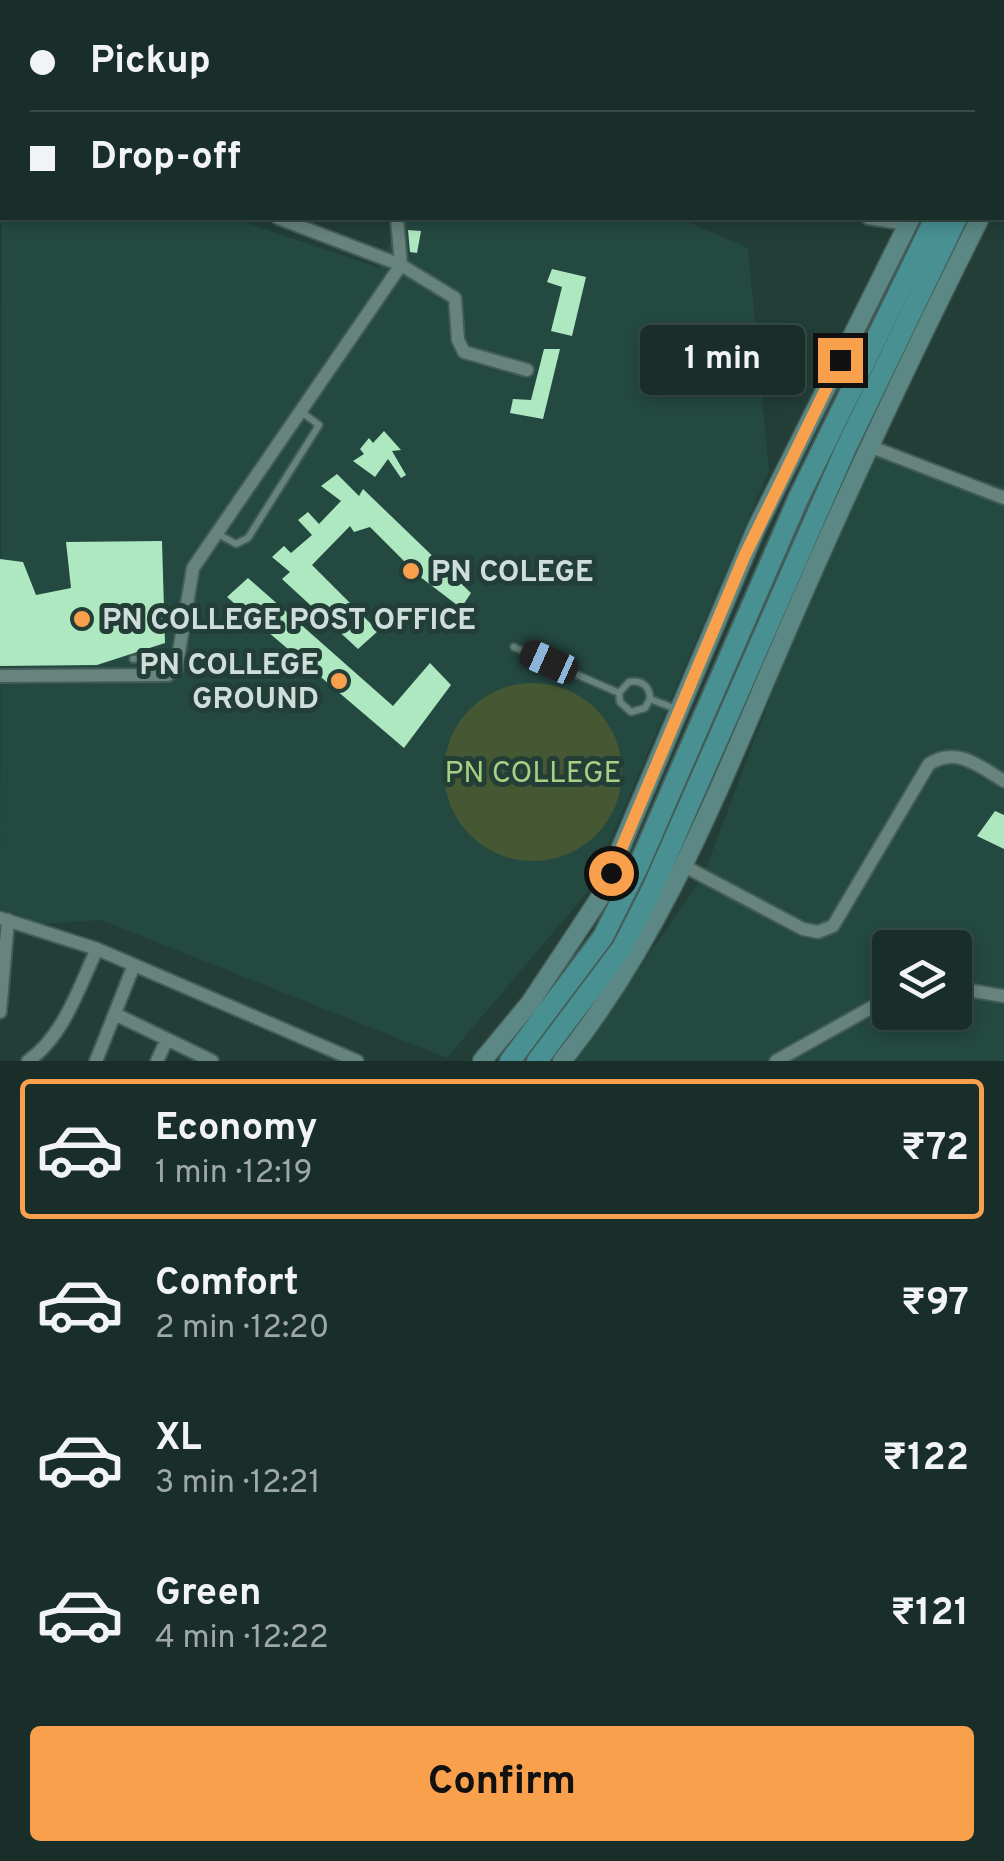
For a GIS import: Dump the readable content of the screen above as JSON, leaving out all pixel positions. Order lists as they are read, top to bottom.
{
  "parks": ["PN COLLEGE"],
  "places": ["PN COLEGE", "PN COLLEGE POST OFFICE", "PN COLLEGE GROUND"],
  "page": {
    "banner": ["Pickup", "Drop-off"],
    "bubble": "1 min",
    "list": [
      {
        "name": "Economy",
        "note": "1 min · 12:19",
        "value": "₹72"
      },
      {
        "name": "Comfort",
        "note": "2 min · 12:20",
        "value": "₹97"
      },
      {
        "name": "XL",
        "note": "3 min · 12:21",
        "value": "₹122"
      },
      {
        "name": "Green",
        "note": "4 min · 12:22",
        "value": "₹121"
      }
    ],
    "buttons": "Confirm"
  }
}
